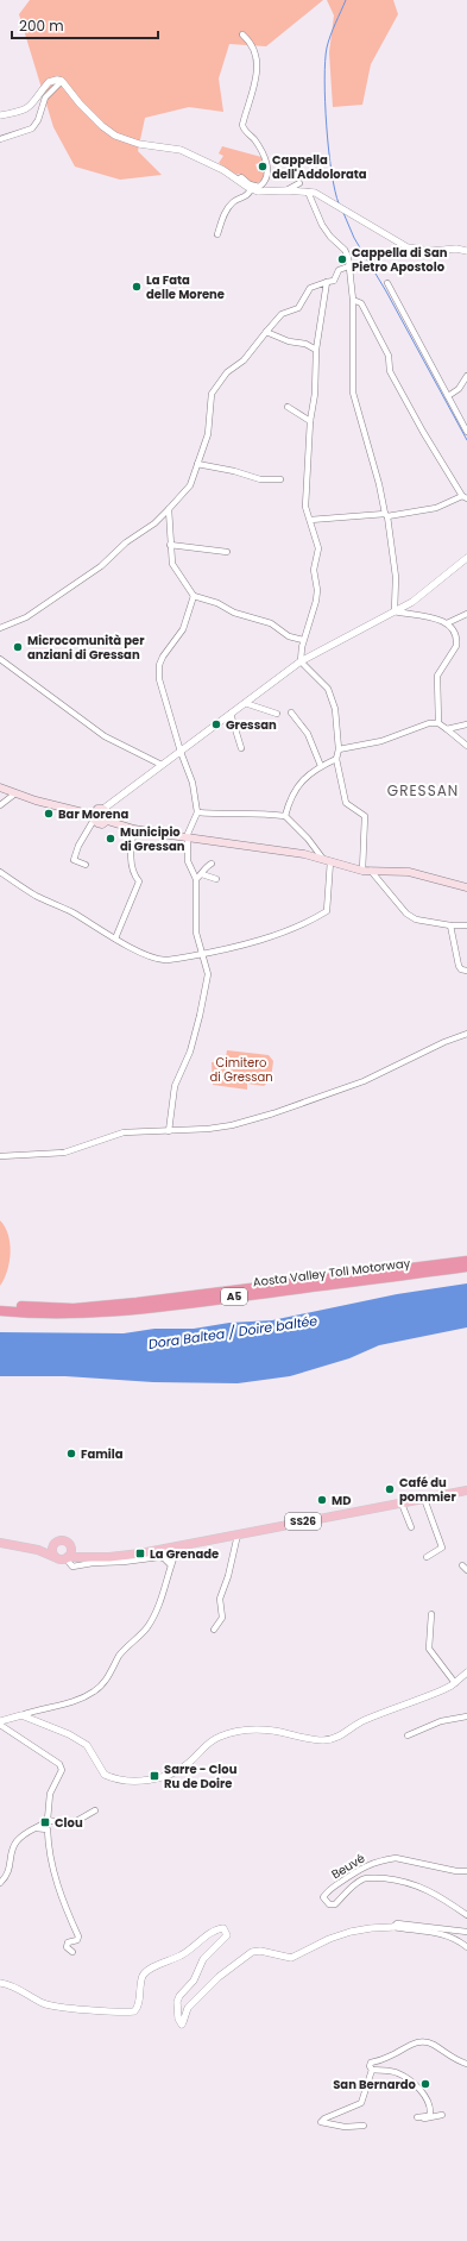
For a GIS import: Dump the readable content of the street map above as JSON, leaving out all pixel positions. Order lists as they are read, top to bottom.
{
  "streets": {
    "highway": ["Aosta Valley Toll Motorway", "A5"],
    "main road": ["SS26"],
    "street": ["Beuvé"]
  },
  "districts": ["GRESSAN"],
  "water": ["Dora Baltea / Doire baltée"],
  "parks": ["Cimitero di Gressan"],
  "places": {
    "other": [
      "Cappella dell'Addolorata",
      "Cappella di San Pietro Apostolo",
      "La Fata delle Morene",
      "Microcomunità per anziani di Gressan",
      "Gressan",
      "Bar Morena",
      "Municipio di Gressan",
      "Famila",
      "Café du pommier",
      "MD",
      "San Bernardo"
    ],
    "transit": ["La Grenade", "Sarre - Clou Ru de Doire", "Clou"]
  },
  "scale_bar": "200 m"
}
